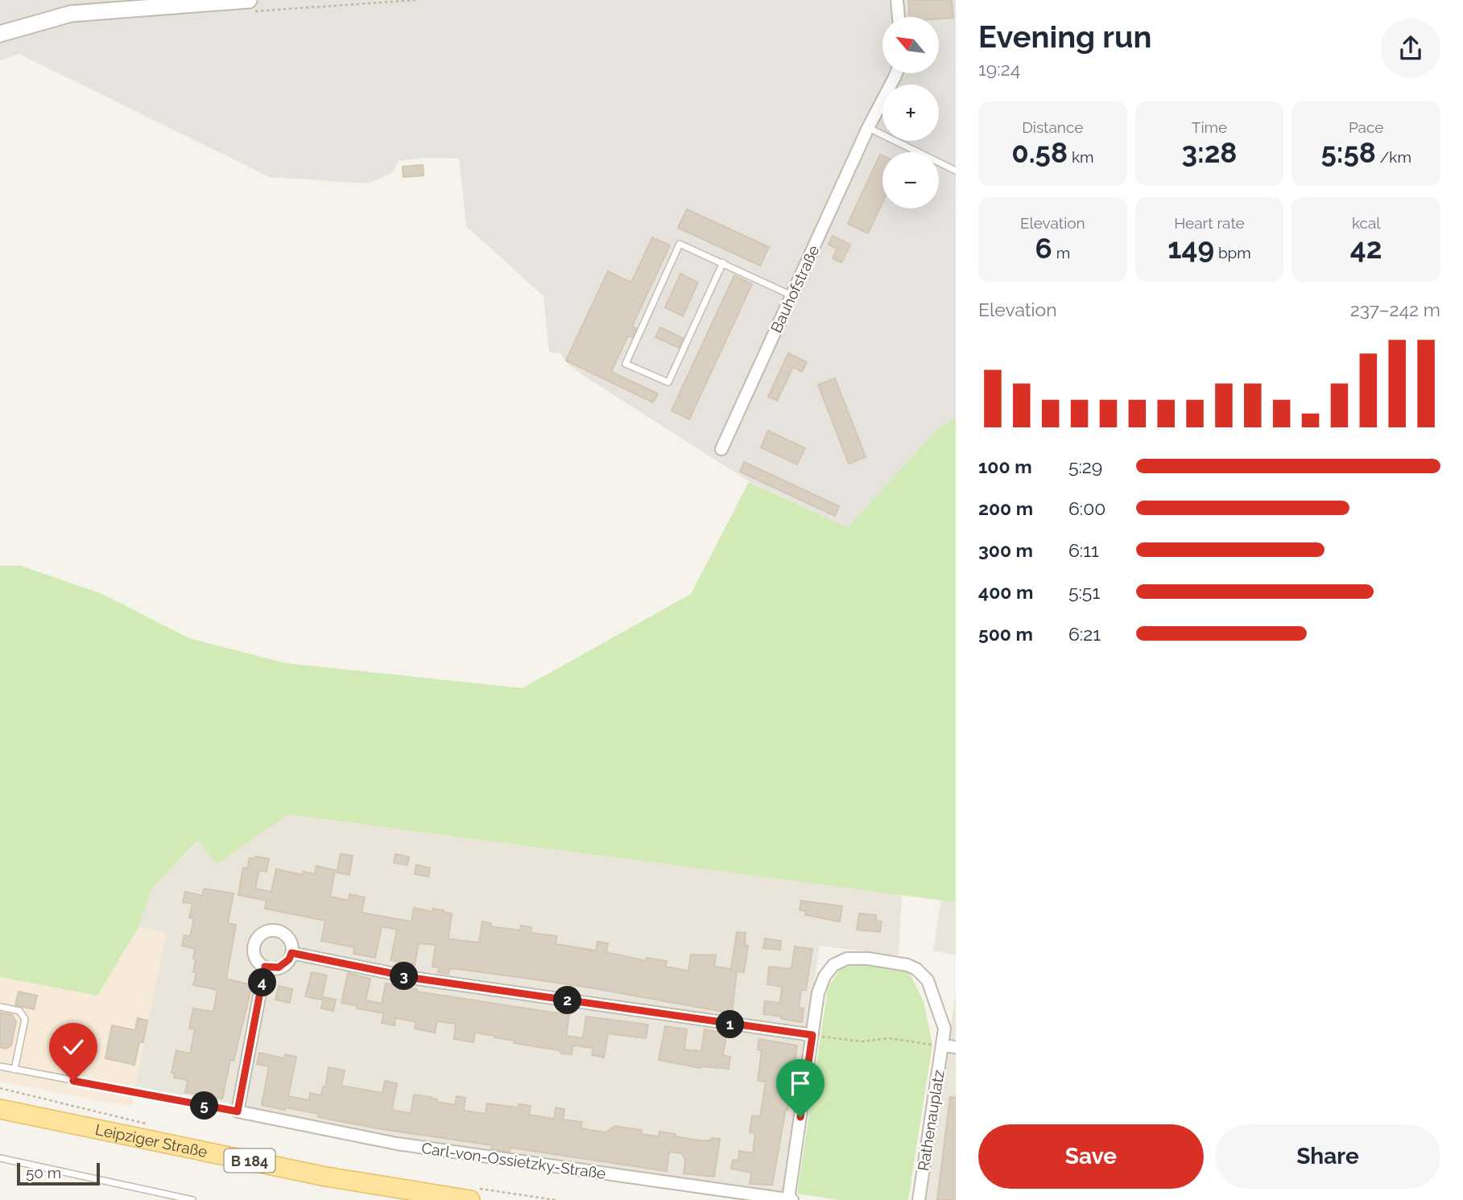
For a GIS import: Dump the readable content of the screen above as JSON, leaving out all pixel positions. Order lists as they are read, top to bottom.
{
  "streets": {
    "main road": ["Leipziger Straße", "B 184"],
    "street": ["Bauhofstraße", "Rathenauplatz", "Carl-von-Ossietzky-Straße"]
  },
  "crossings": [
    ["Rathenauplatz", "Carl-von-Ossietzky-Straße"]
  ],
  "scale_bar": "50 m",
  "north": "top left",
  "page": {
    "heading": ["Evening run", "19:24"],
    "map_buttons": ["+", "−"],
    "stats": [
      ["Distance", "0.58 km"],
      ["Time", "3:28"],
      ["Pace", "5:58 /km"],
      ["Elevation", "6 m"],
      ["Heart rate", "149 bpm"],
      ["kcal", "42"]
    ],
    "chart": ["Elevation", "237–242 m"],
    "list": [
      {
        "name": "100 m",
        "note": "5:29"
      },
      {
        "name": "200 m",
        "note": "6:00"
      },
      {
        "name": "300 m",
        "note": "6:11"
      },
      {
        "name": "400 m",
        "note": "5:51"
      },
      {
        "name": "500 m",
        "note": "6:21"
      }
    ],
    "pins": [
      "3",
      "4",
      "2",
      "1",
      "5"
    ],
    "buttons": ["Save", "Share"],
    "scale": "50 m"
  }
}
